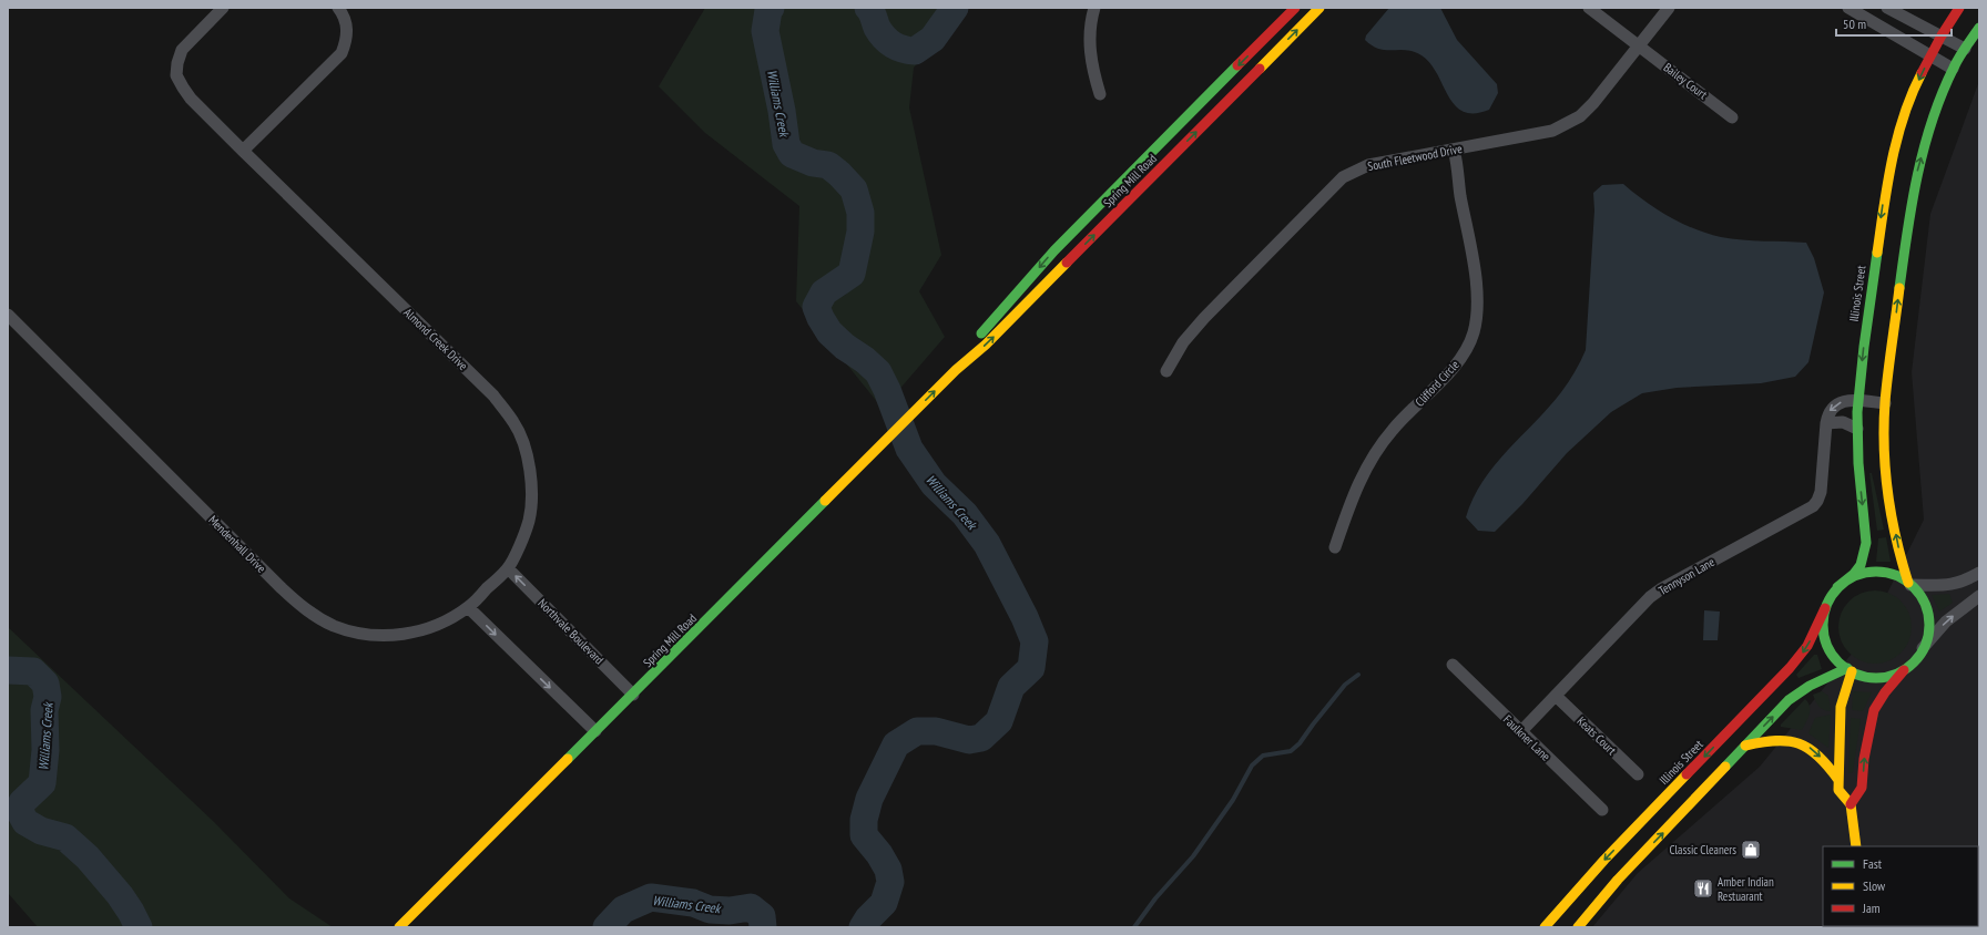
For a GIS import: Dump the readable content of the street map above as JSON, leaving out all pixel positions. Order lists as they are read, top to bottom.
{
  "streets": {
    "street": [
      "Bailey Court",
      "South Fleetwood Drive",
      "Spring Mill Road",
      "Illinois Street",
      "Almond Creek Drive",
      "Clifford Circle",
      "Mendenhall Drive",
      "Tennyson Lane",
      "Northvale Boulevard",
      "Keats Court",
      "Faulkner Lane"
    ]
  },
  "crossings": [
    ["Bailey Court", "South Fleetwood Drive"],
    ["South Fleetwood Drive", "Clifford Circle"],
    ["Spring Mill Road", "Northvale Boulevard"],
    ["Illinois Street", "Tennyson Lane"],
    ["Almond Creek Drive", "Mendenhall Drive"],
    ["Almond Creek Drive", "Northvale Boulevard"],
    ["Mendenhall Drive", "Northvale Boulevard"],
    ["Tennyson Lane", "Keats Court"],
    ["Tennyson Lane", "Faulkner Lane"]
  ],
  "water": ["Williams Creek"],
  "places": {
    "shop": ["Classic Cleaners"],
    "restaurant": ["Amber Indian Restuarant"]
  },
  "legend": ["Fast", "Slow", "Jam"],
  "scale_bar": "50 m"
}
